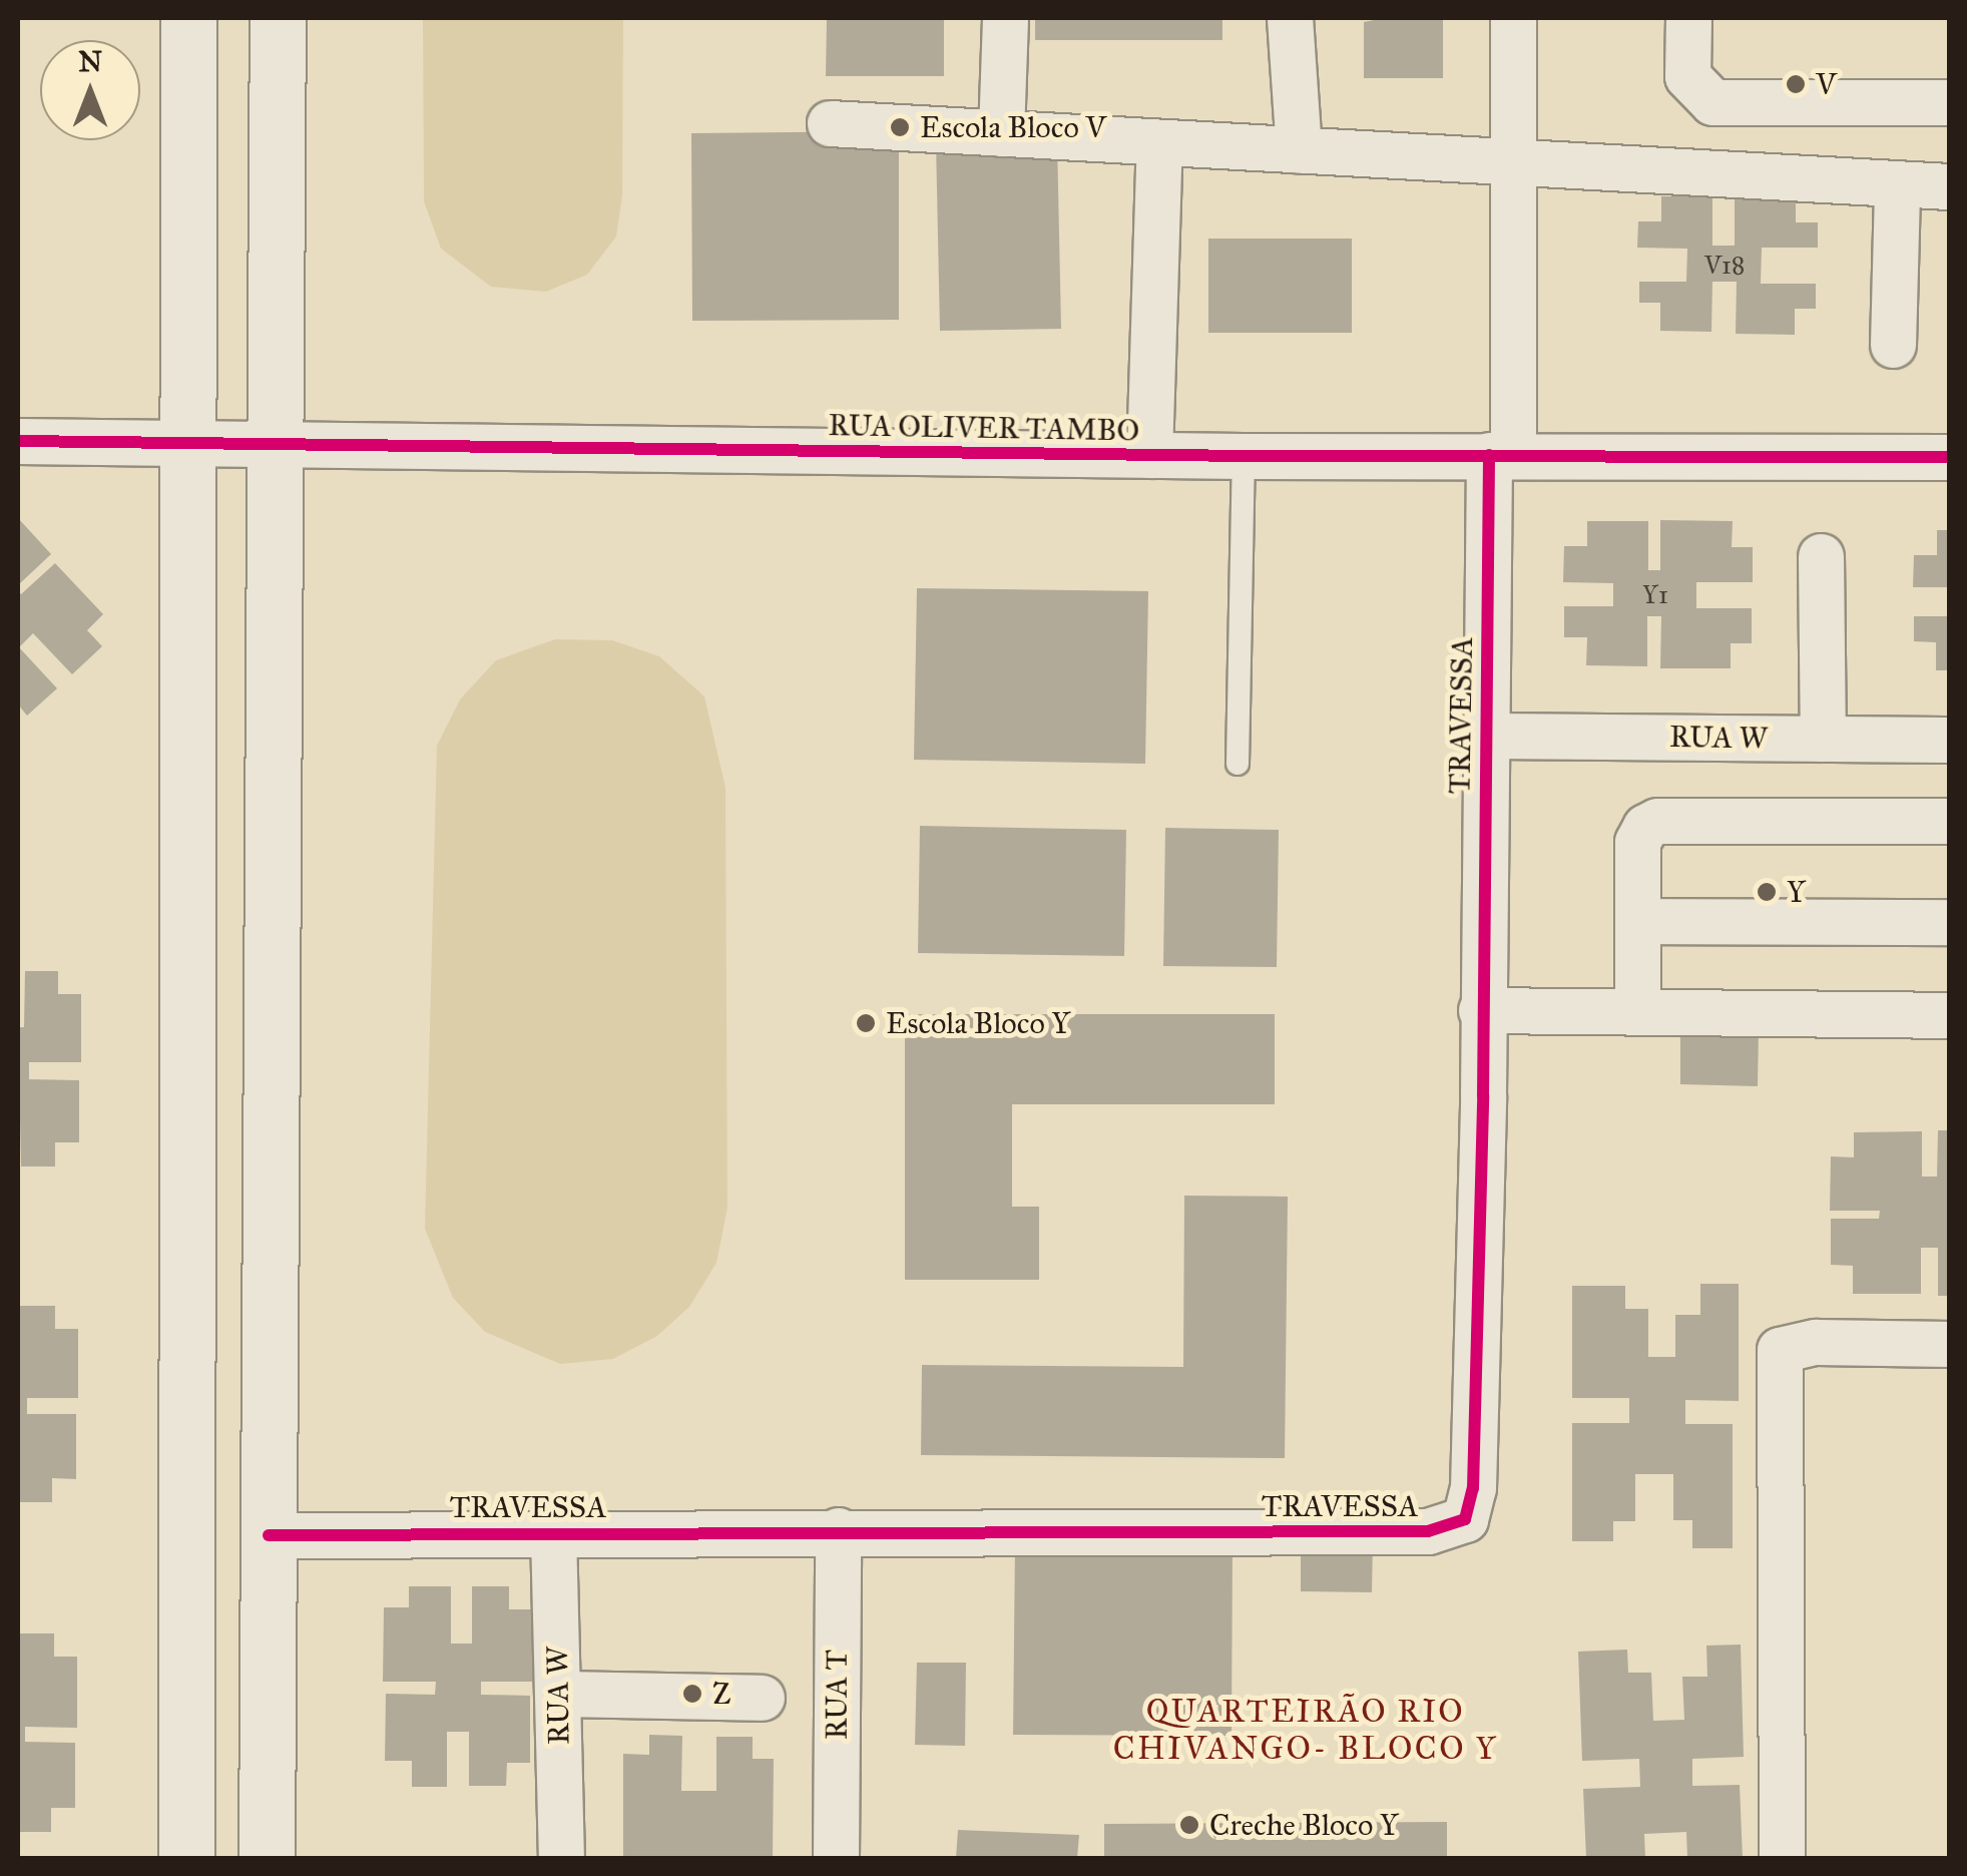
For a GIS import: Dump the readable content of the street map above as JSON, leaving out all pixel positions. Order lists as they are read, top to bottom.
{
  "streets": {
    "street": [
      "RUA OLIVER TAMBO",
      "TRAVESSA",
      "RUA W",
      "RUA T"
    ]
  },
  "crossings": [
    ["RUA OLIVER TAMBO", "TRAVESSA"],
    ["TRAVESSA", "RUA W"],
    ["TRAVESSA", "RUA T"]
  ],
  "districts": ["QUARTEIRÃO RIO CHIVANGO- BLOCO Y"],
  "places": [
    "V",
    "Escola Bloco V",
    "Y",
    "Escola Bloco Y",
    "Z",
    "Creche Bloco Y"
  ],
  "house_numbers": ["V18", "Y1"],
  "north": "top"
}
